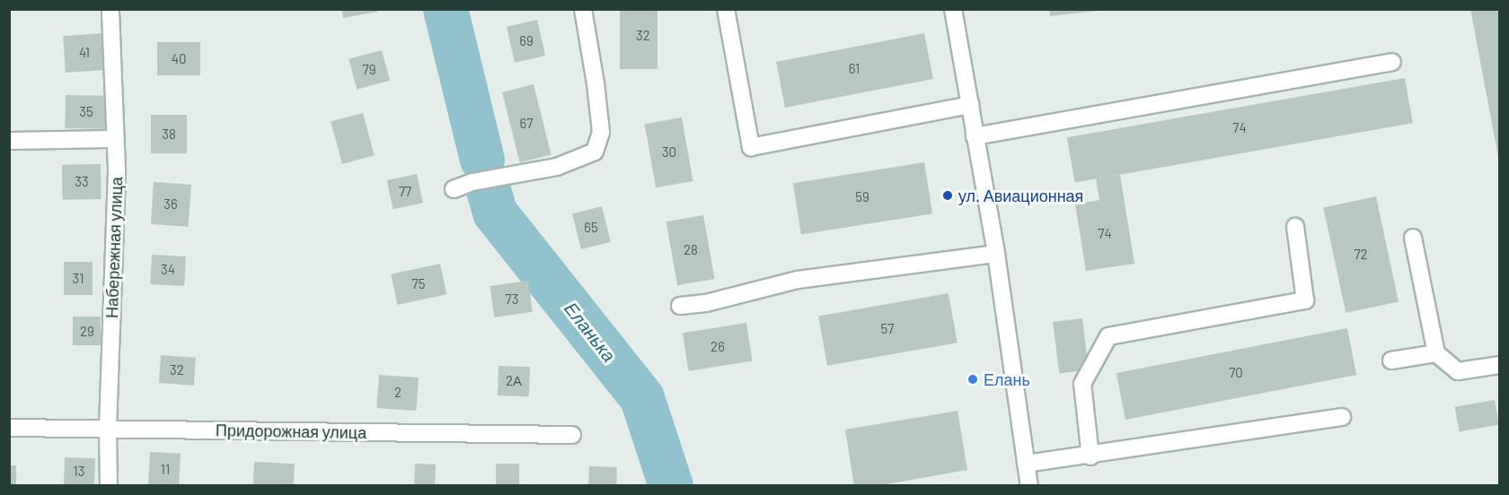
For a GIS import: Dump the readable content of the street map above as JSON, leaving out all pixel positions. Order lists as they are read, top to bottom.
{
  "streets": {
    "street": ["Набережная улица", "Придорожная улица"]
  },
  "crossings": [
    ["Набережная улица", "Придорожная улица"]
  ],
  "water": ["Еланька"],
  "places": ["ул. Авиационная", "Елань"],
  "house_numbers": [
    "32",
    "69",
    "41",
    "40",
    "61",
    "79",
    "35",
    "67",
    "74",
    "38",
    "30",
    "33",
    "77",
    "59",
    "36",
    "65",
    "74",
    "28",
    "72",
    "34",
    "31",
    "75",
    "73",
    "57",
    "29",
    "26",
    "32",
    "70",
    "2А",
    "2",
    "11",
    "13"
  ]
}
